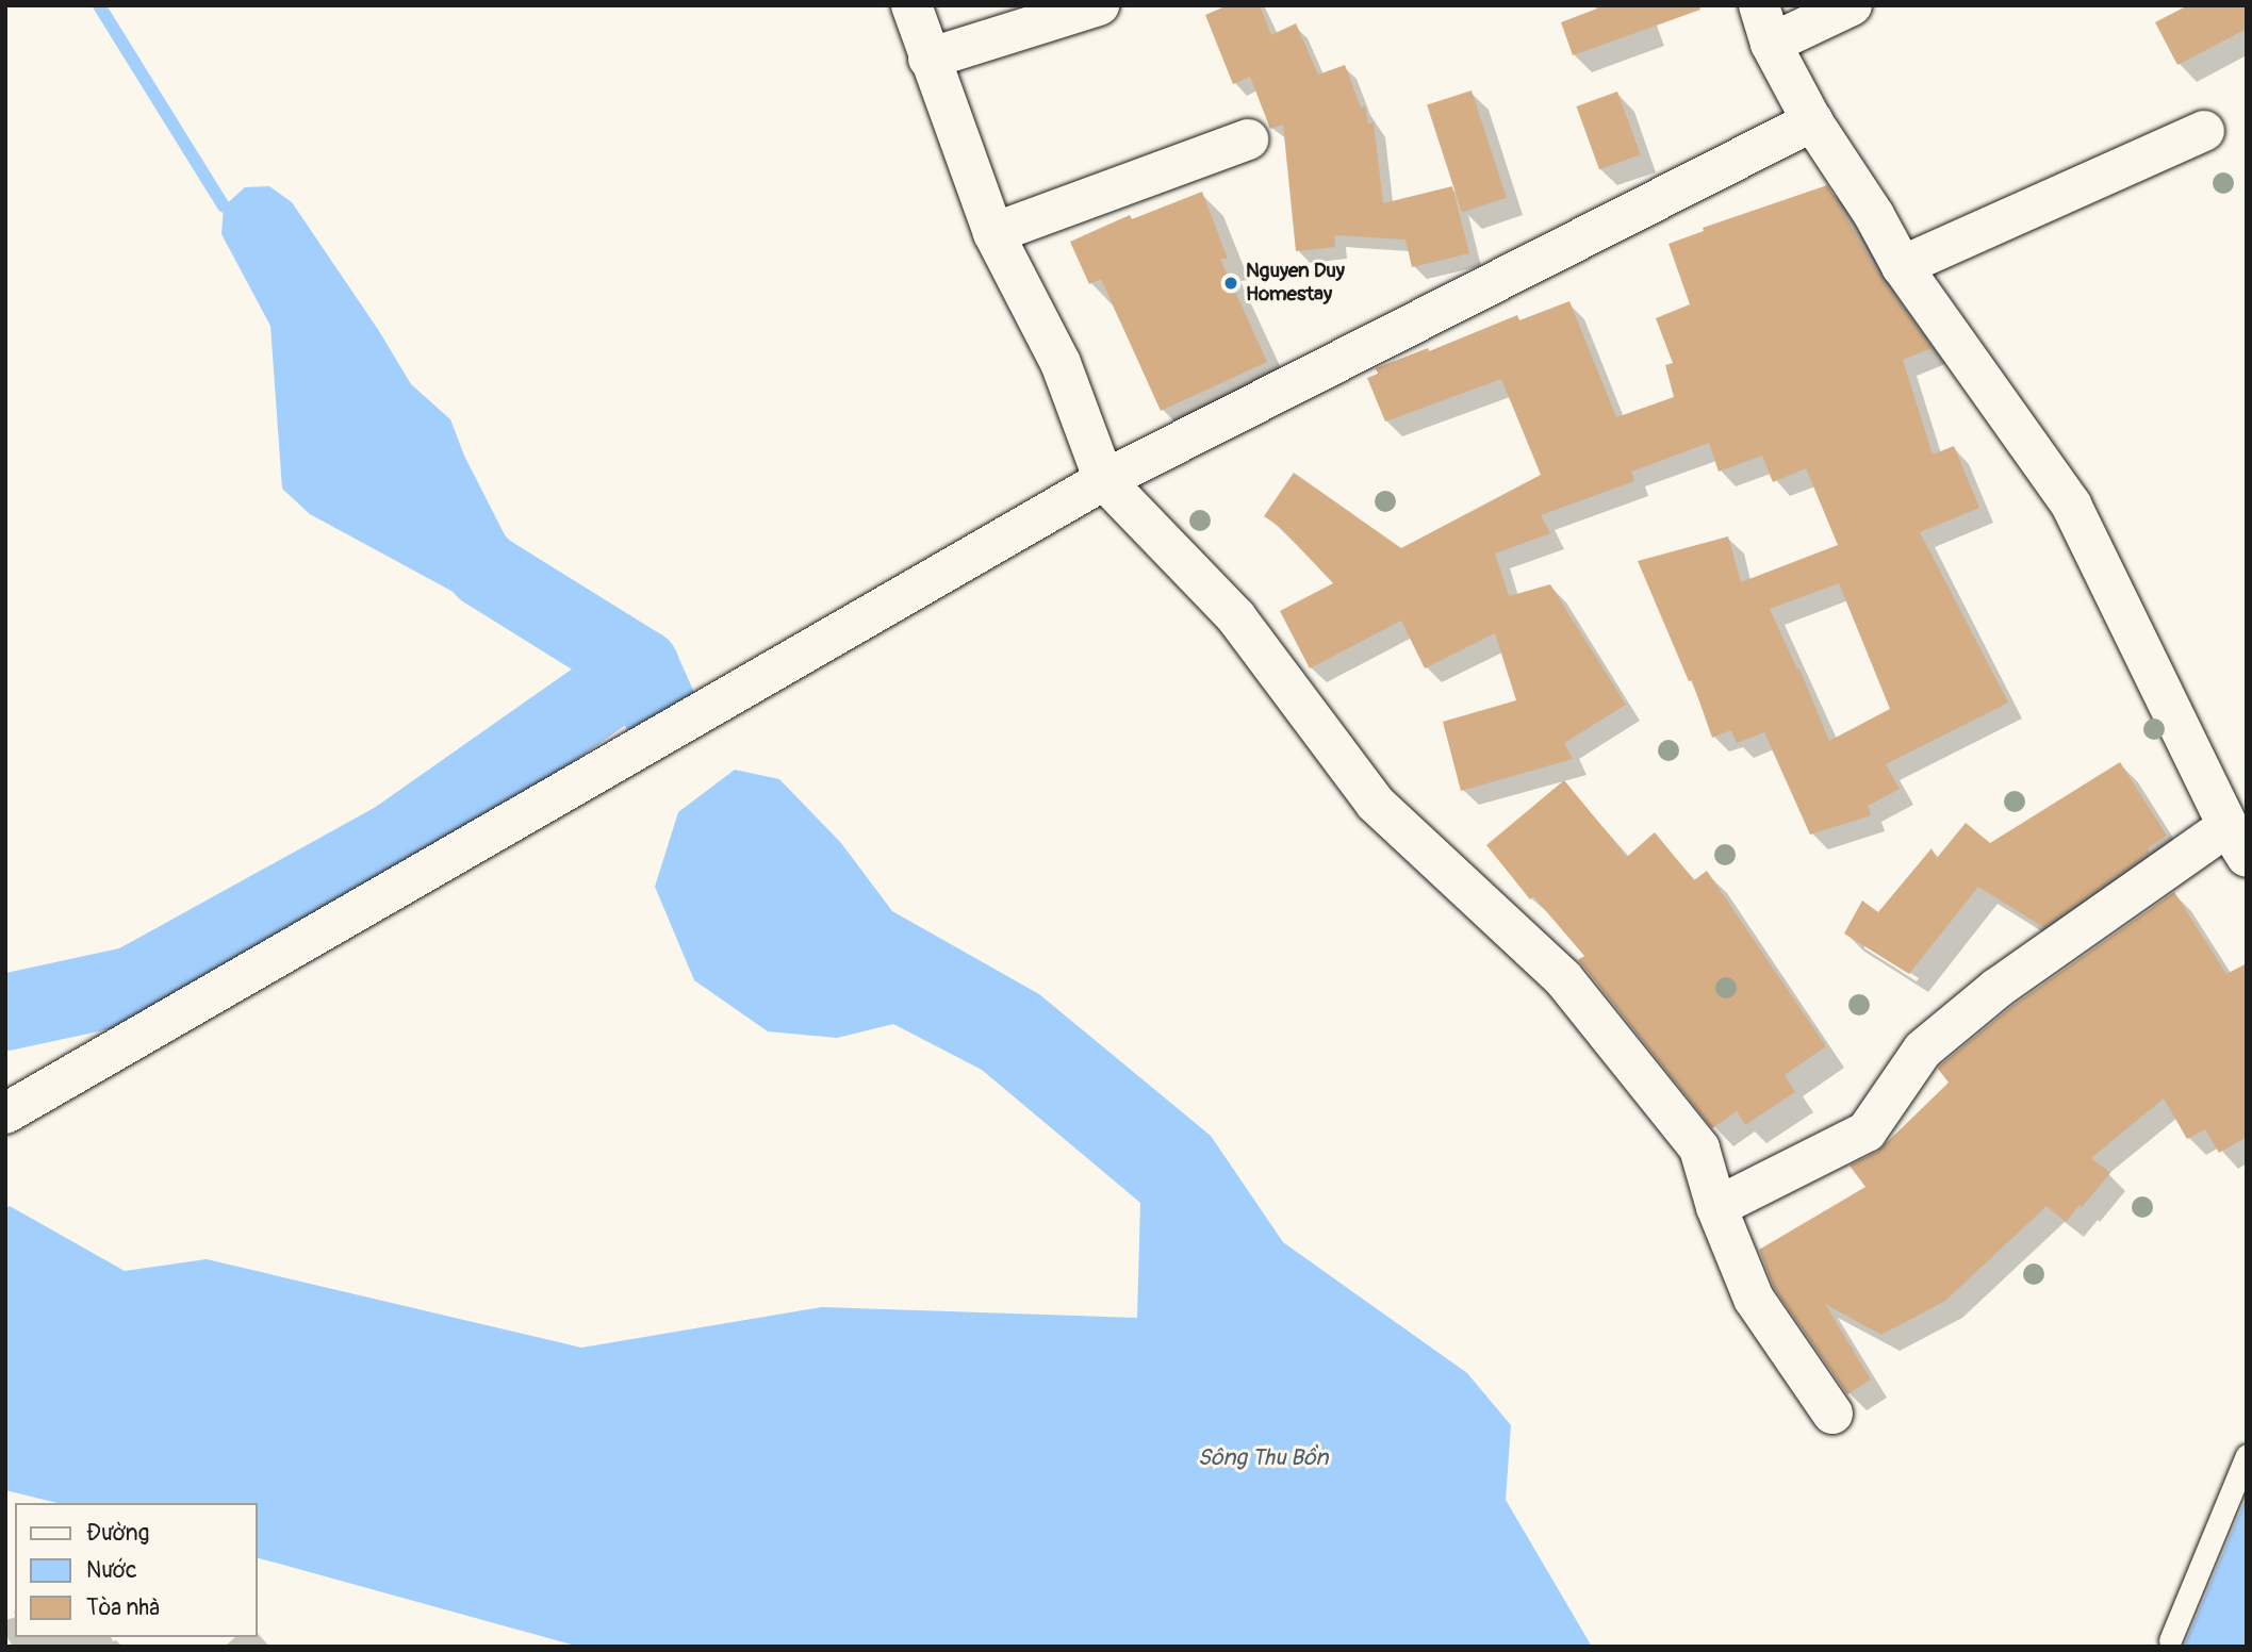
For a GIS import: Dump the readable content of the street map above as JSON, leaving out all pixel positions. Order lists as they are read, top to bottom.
{
  "water": ["Sông Thu Bồn"],
  "places": ["Nguyen Duy Homestay"],
  "legend": ["Đường", "Nước", "Tòa nhà"]
}
